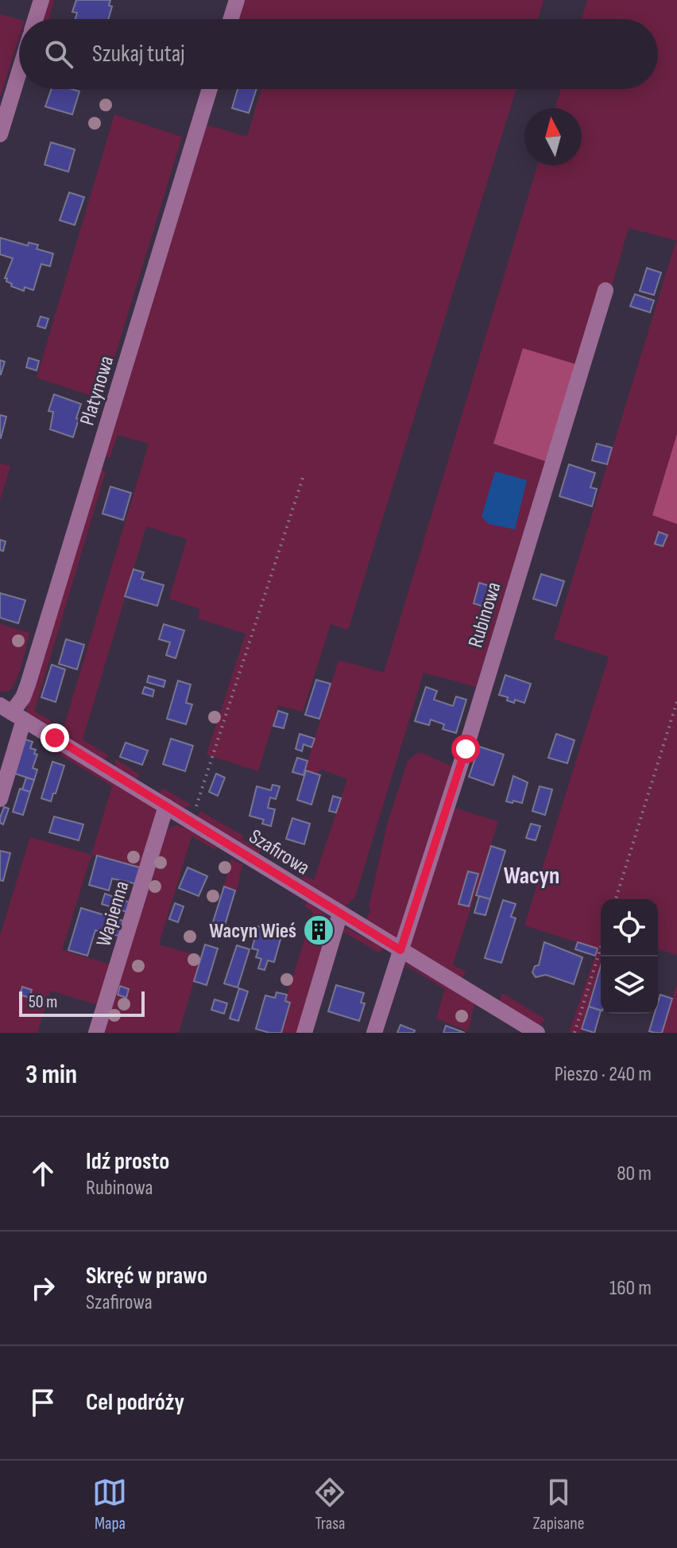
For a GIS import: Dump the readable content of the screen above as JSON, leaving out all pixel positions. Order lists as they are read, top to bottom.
{
  "streets": {
    "street": [
      "Platynowa",
      "Rubinowa",
      "Szafirowa",
      "Wapienna"
    ]
  },
  "crossings": [
    ["Platynowa", "Szafirowa"],
    ["Rubinowa", "Szafirowa"],
    ["Szafirowa", "Wapienna"]
  ],
  "districts": ["Wacyn"],
  "places": {
    "building": ["Wacyn Wieś"]
  },
  "scale_bar": "50 m",
  "north": "top",
  "page": {
    "search": "Szukaj tutaj",
    "scale": "50 m",
    "heading": ["3 min", "Pieszo · 240 m"],
    "list": [
      ["Idź prosto", "Rubinowa", "80 m"],
      ["Skręć w prawo", "Szafirowa", "160 m"],
      "Cel podróży"
    ],
    "nav": ["Mapa", "Trasa", "Zapisane"]
  }
}
